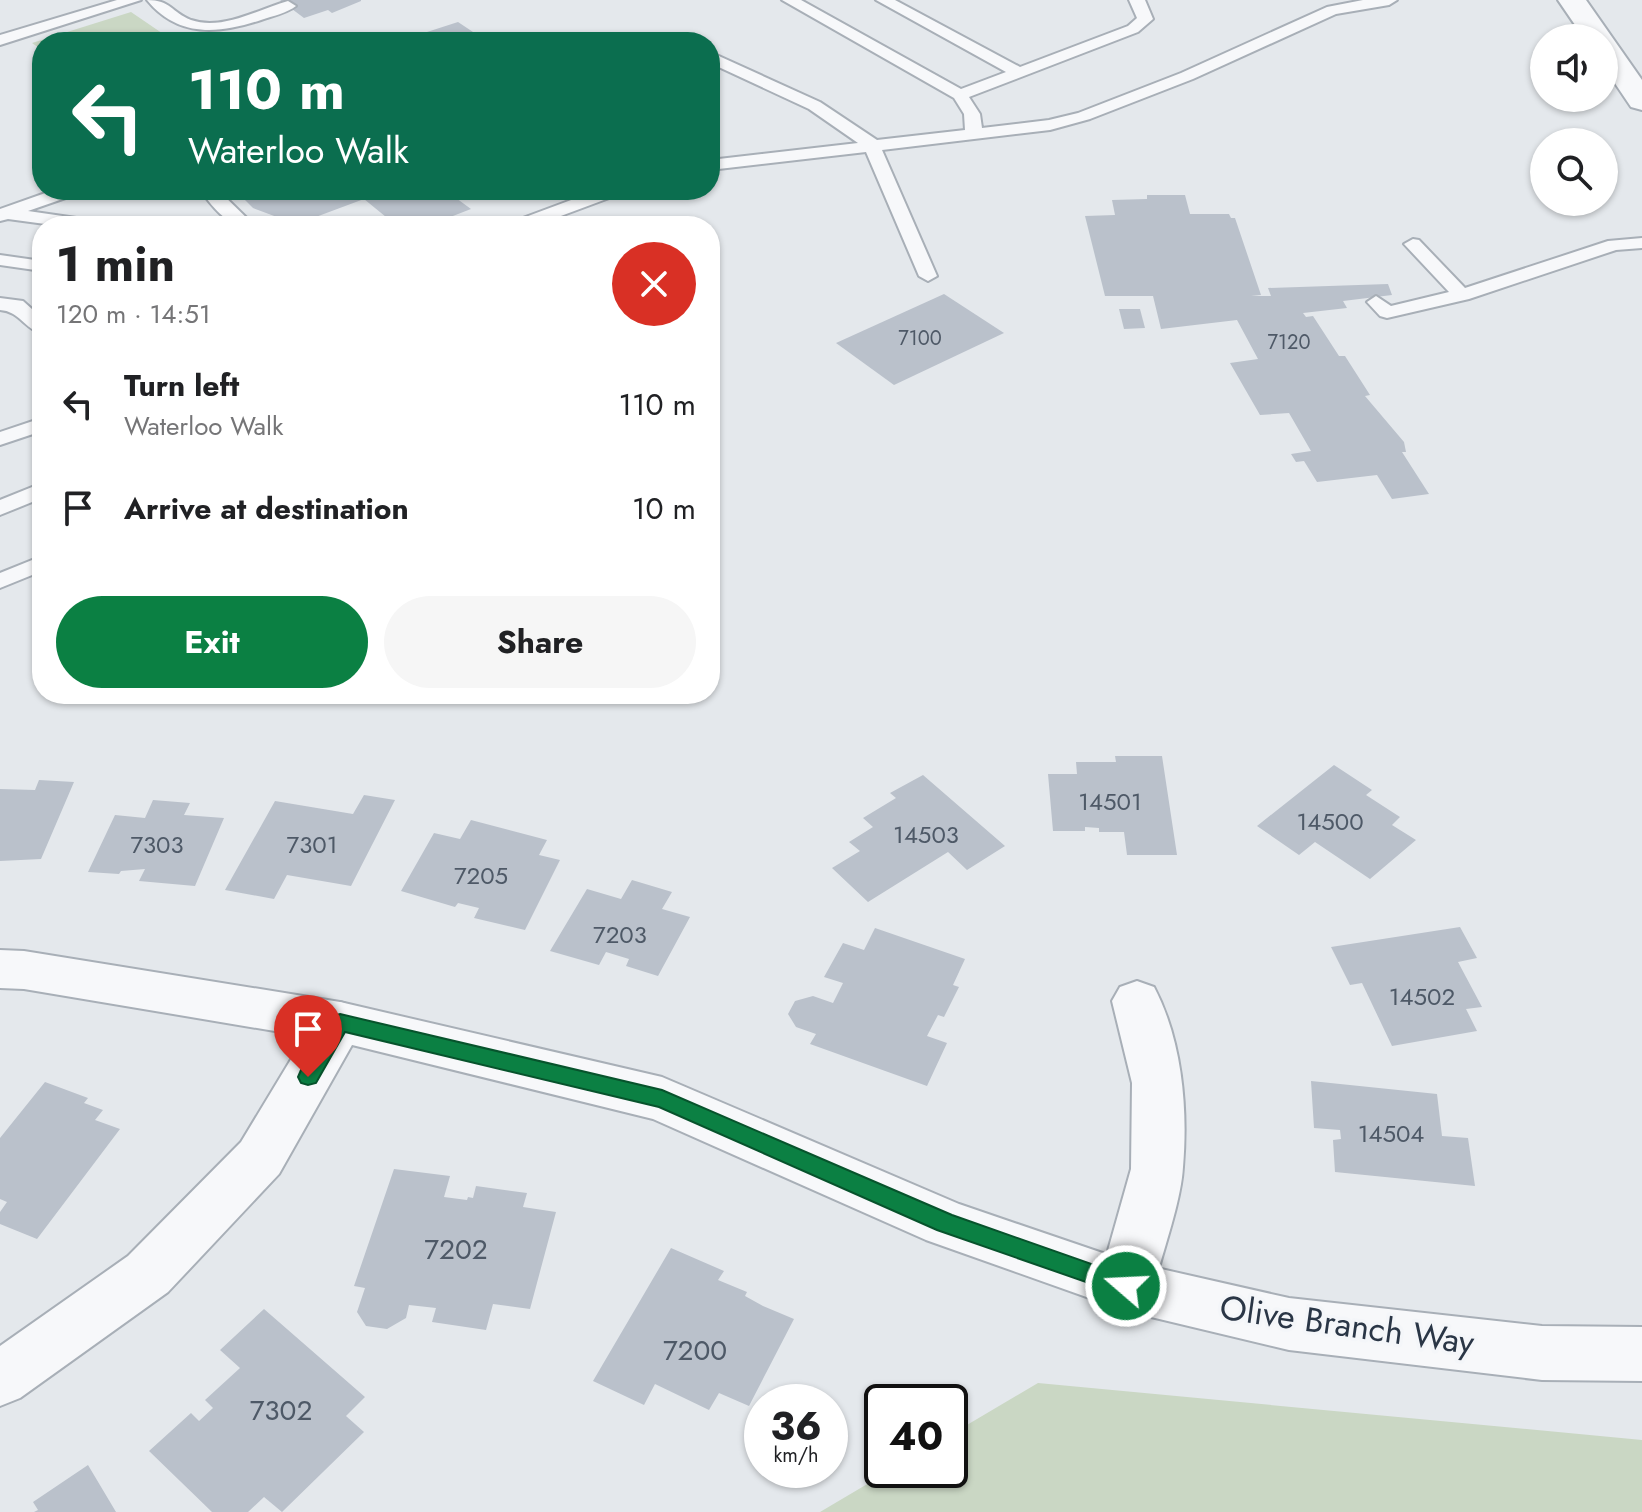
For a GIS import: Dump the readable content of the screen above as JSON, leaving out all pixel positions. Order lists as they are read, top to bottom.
{
  "streets": {
    "street": ["Olive Branch Way"]
  },
  "house_numbers": [
    "7100",
    "7120",
    "14501",
    "14500",
    "14503",
    "7303",
    "7301",
    "7205",
    "7203",
    "14502",
    "14504",
    "7202",
    "7200",
    "7302"
  ],
  "page": {
    "turn": ["110 m", "Waterloo Walk"],
    "heading": ["1 min", "120 m · 14:51"],
    "list": [
      {
        "name": "Turn left",
        "note": "Waterloo Walk",
        "value": "110 m"
      },
      {
        "name": "Arrive at destination",
        "value": "10 m"
      }
    ],
    "buttons": ["Exit", "Share"],
    "speed": "36 km/h",
    "limit": "40"
  }
}
